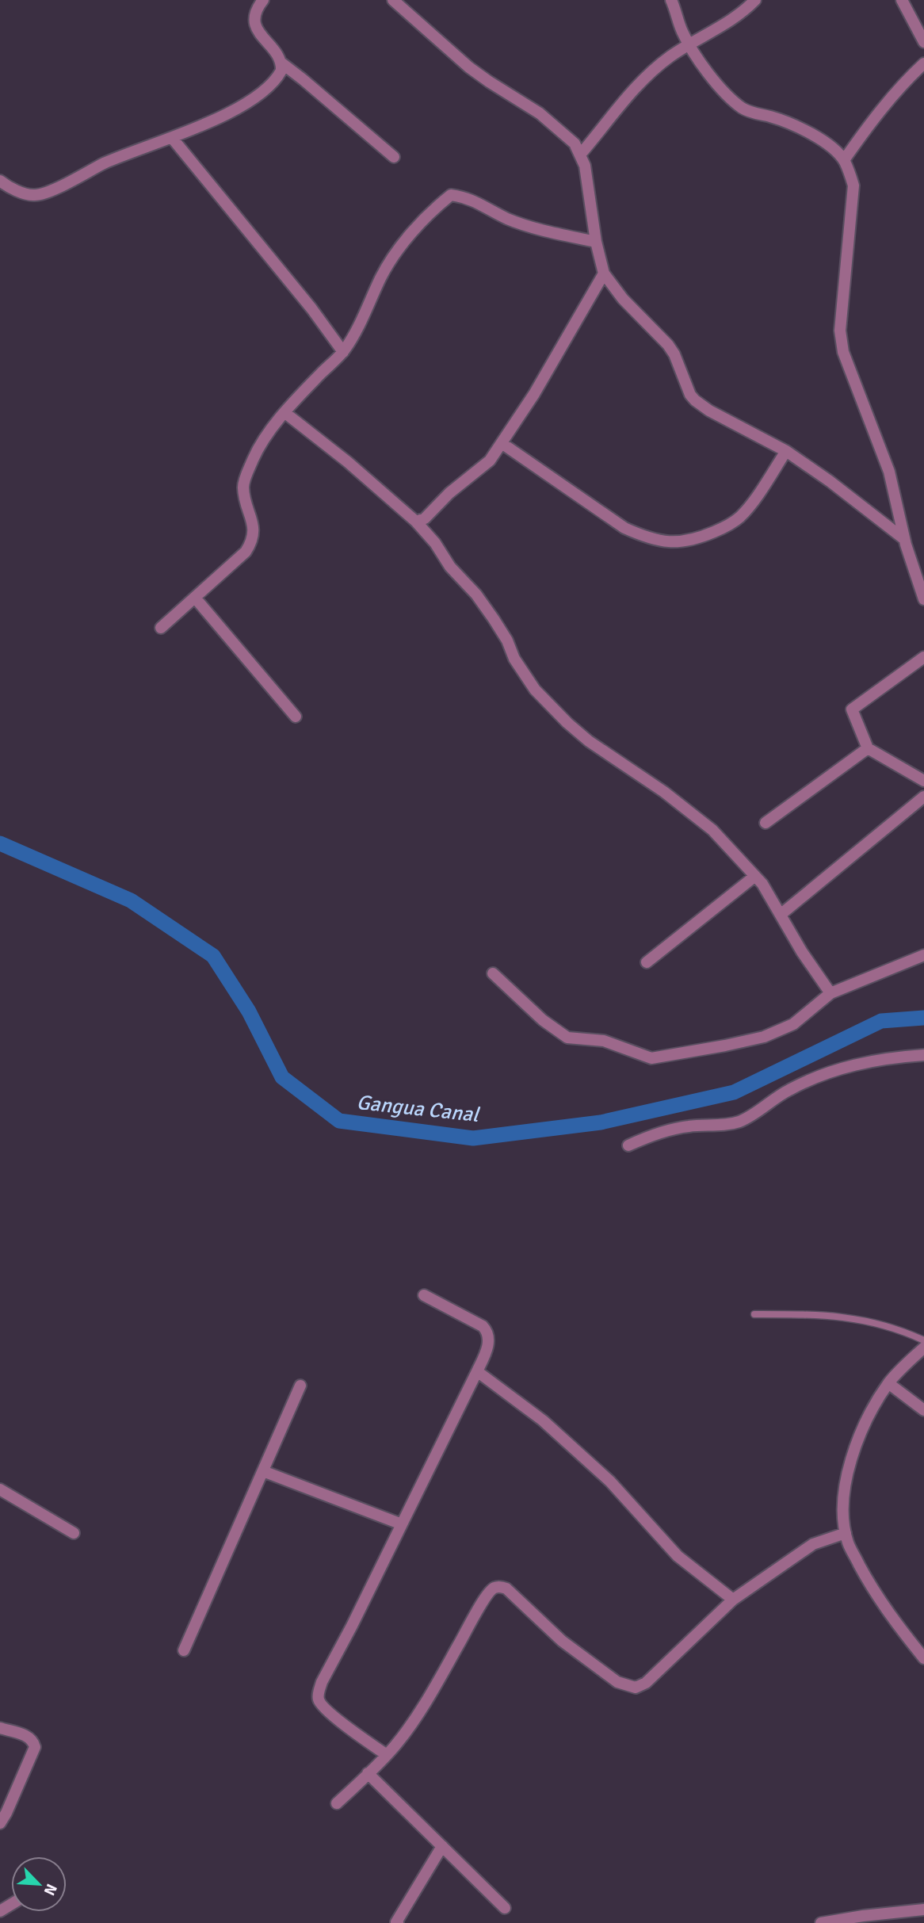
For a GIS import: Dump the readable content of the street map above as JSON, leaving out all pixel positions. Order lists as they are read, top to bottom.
{
  "water": ["Gangua Canal"],
  "north": "bottom right"
}
